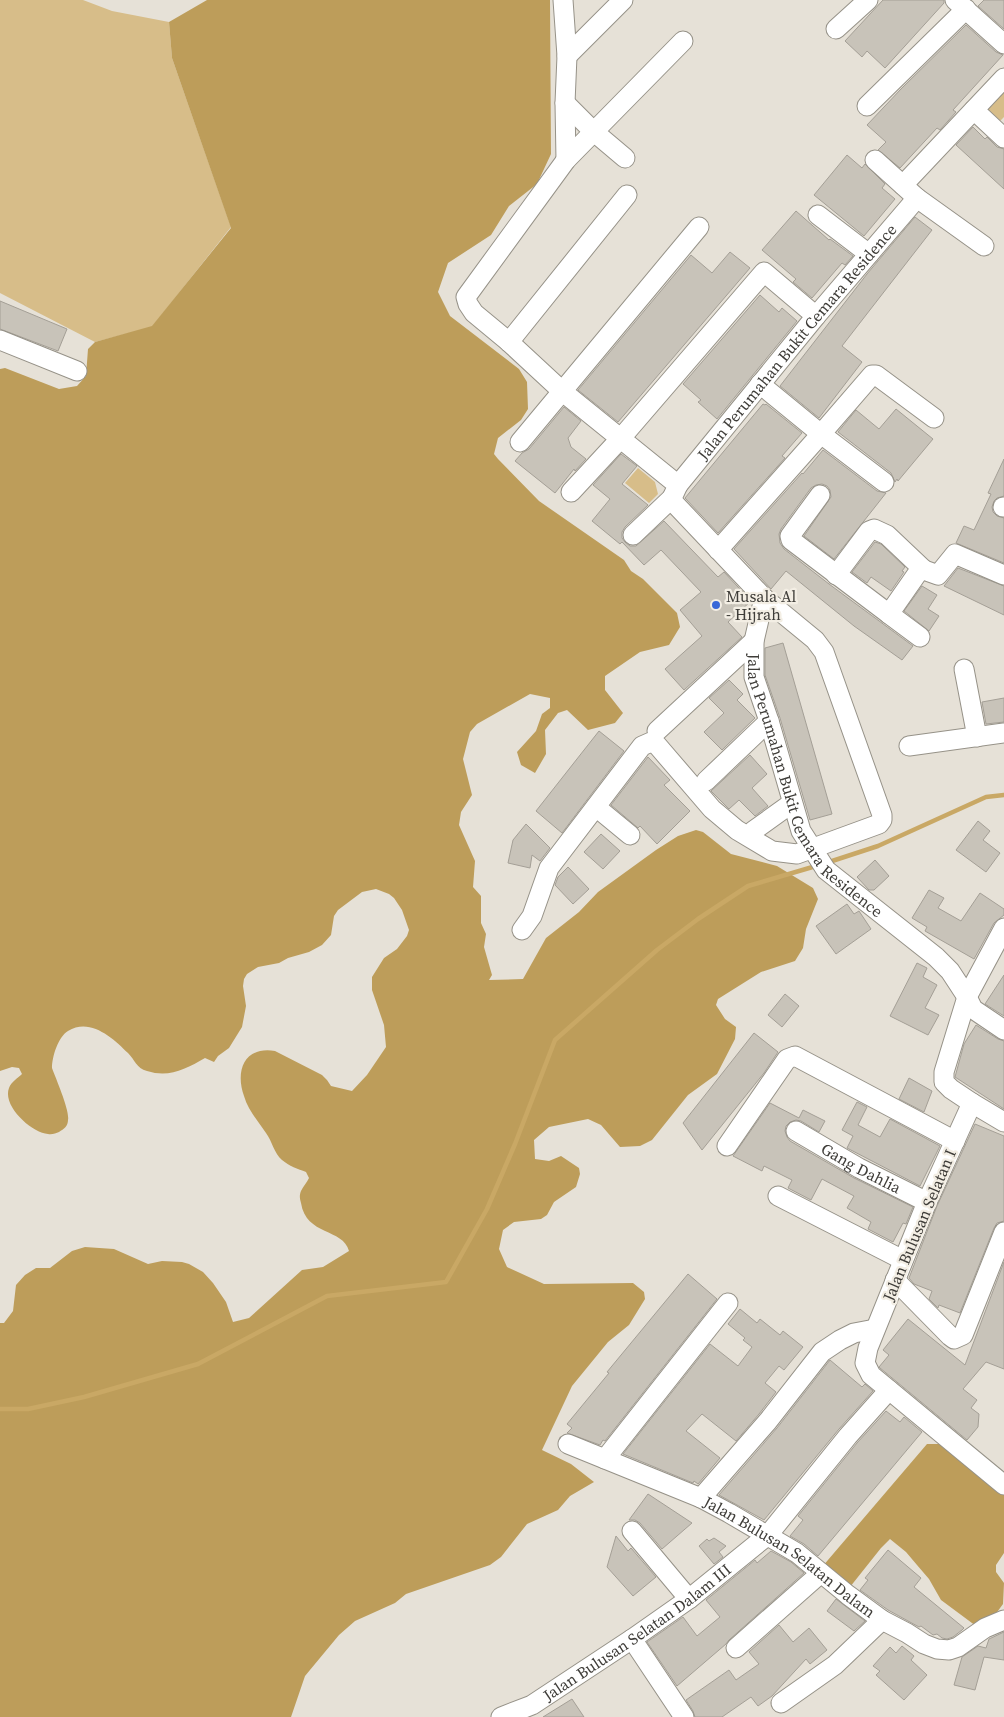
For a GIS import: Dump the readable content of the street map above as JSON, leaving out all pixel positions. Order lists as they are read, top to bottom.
{
  "streets": {
    "street": [
      "Jalan Perumahan Bukit Cemara Residence",
      "Gang Dahlia",
      "Jalan Bulusan Selatan I",
      "Jalan Bulusan Selatan Dalam",
      "Jalan Bulusan Selatan Dalam III"
    ]
  },
  "crossings": [
    ["Gang Dahlia", "Jalan Bulusan Selatan I"],
    ["Jalan Bulusan Selatan I", "Jalan Bulusan Selatan Dalam III"],
    ["Jalan Bulusan Selatan Dalam", "Jalan Bulusan Selatan Dalam III"]
  ],
  "places": ["Musala Al - Hijrah"]
}
